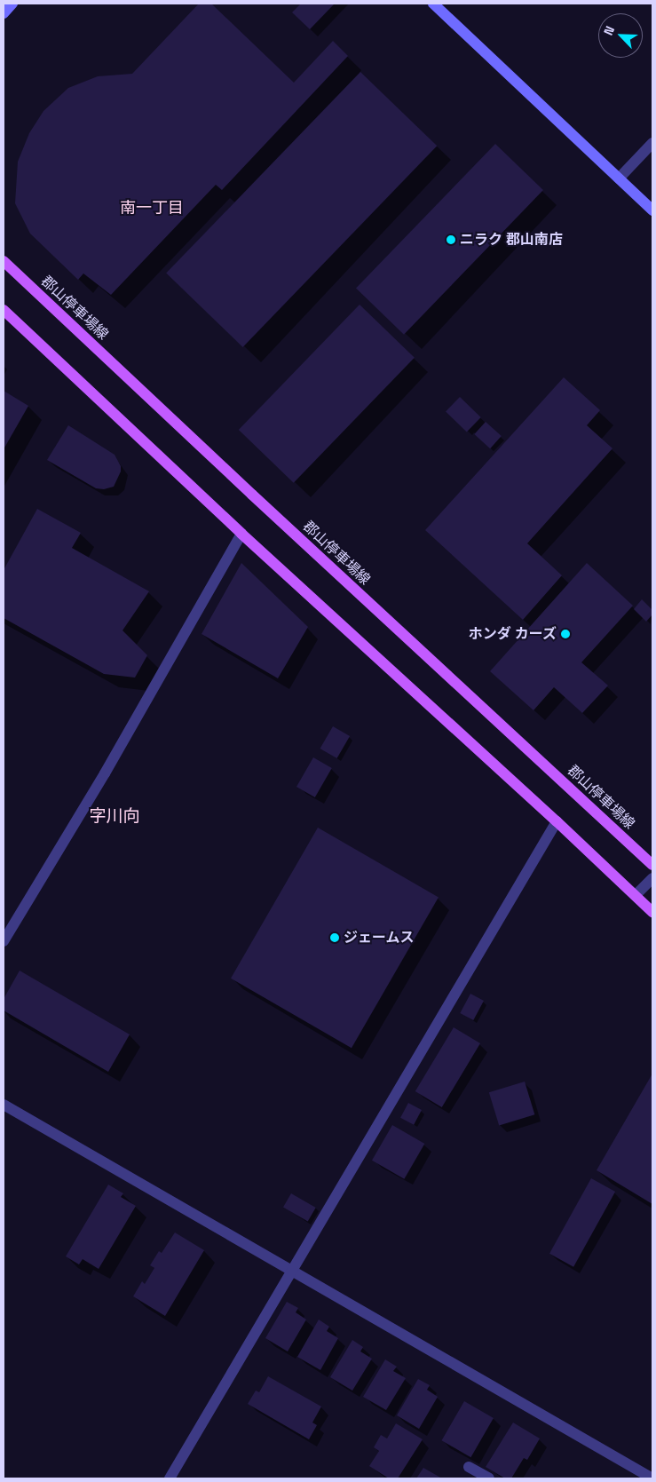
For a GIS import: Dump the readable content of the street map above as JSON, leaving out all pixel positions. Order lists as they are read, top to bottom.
{
  "streets": {
    "main road": ["郡山停車場線"]
  },
  "districts": ["南一丁目", "字川向"],
  "places": ["ニラク 郡山南店", "ホンダ カーズ", "ジェームス"],
  "north": "top left"
}
